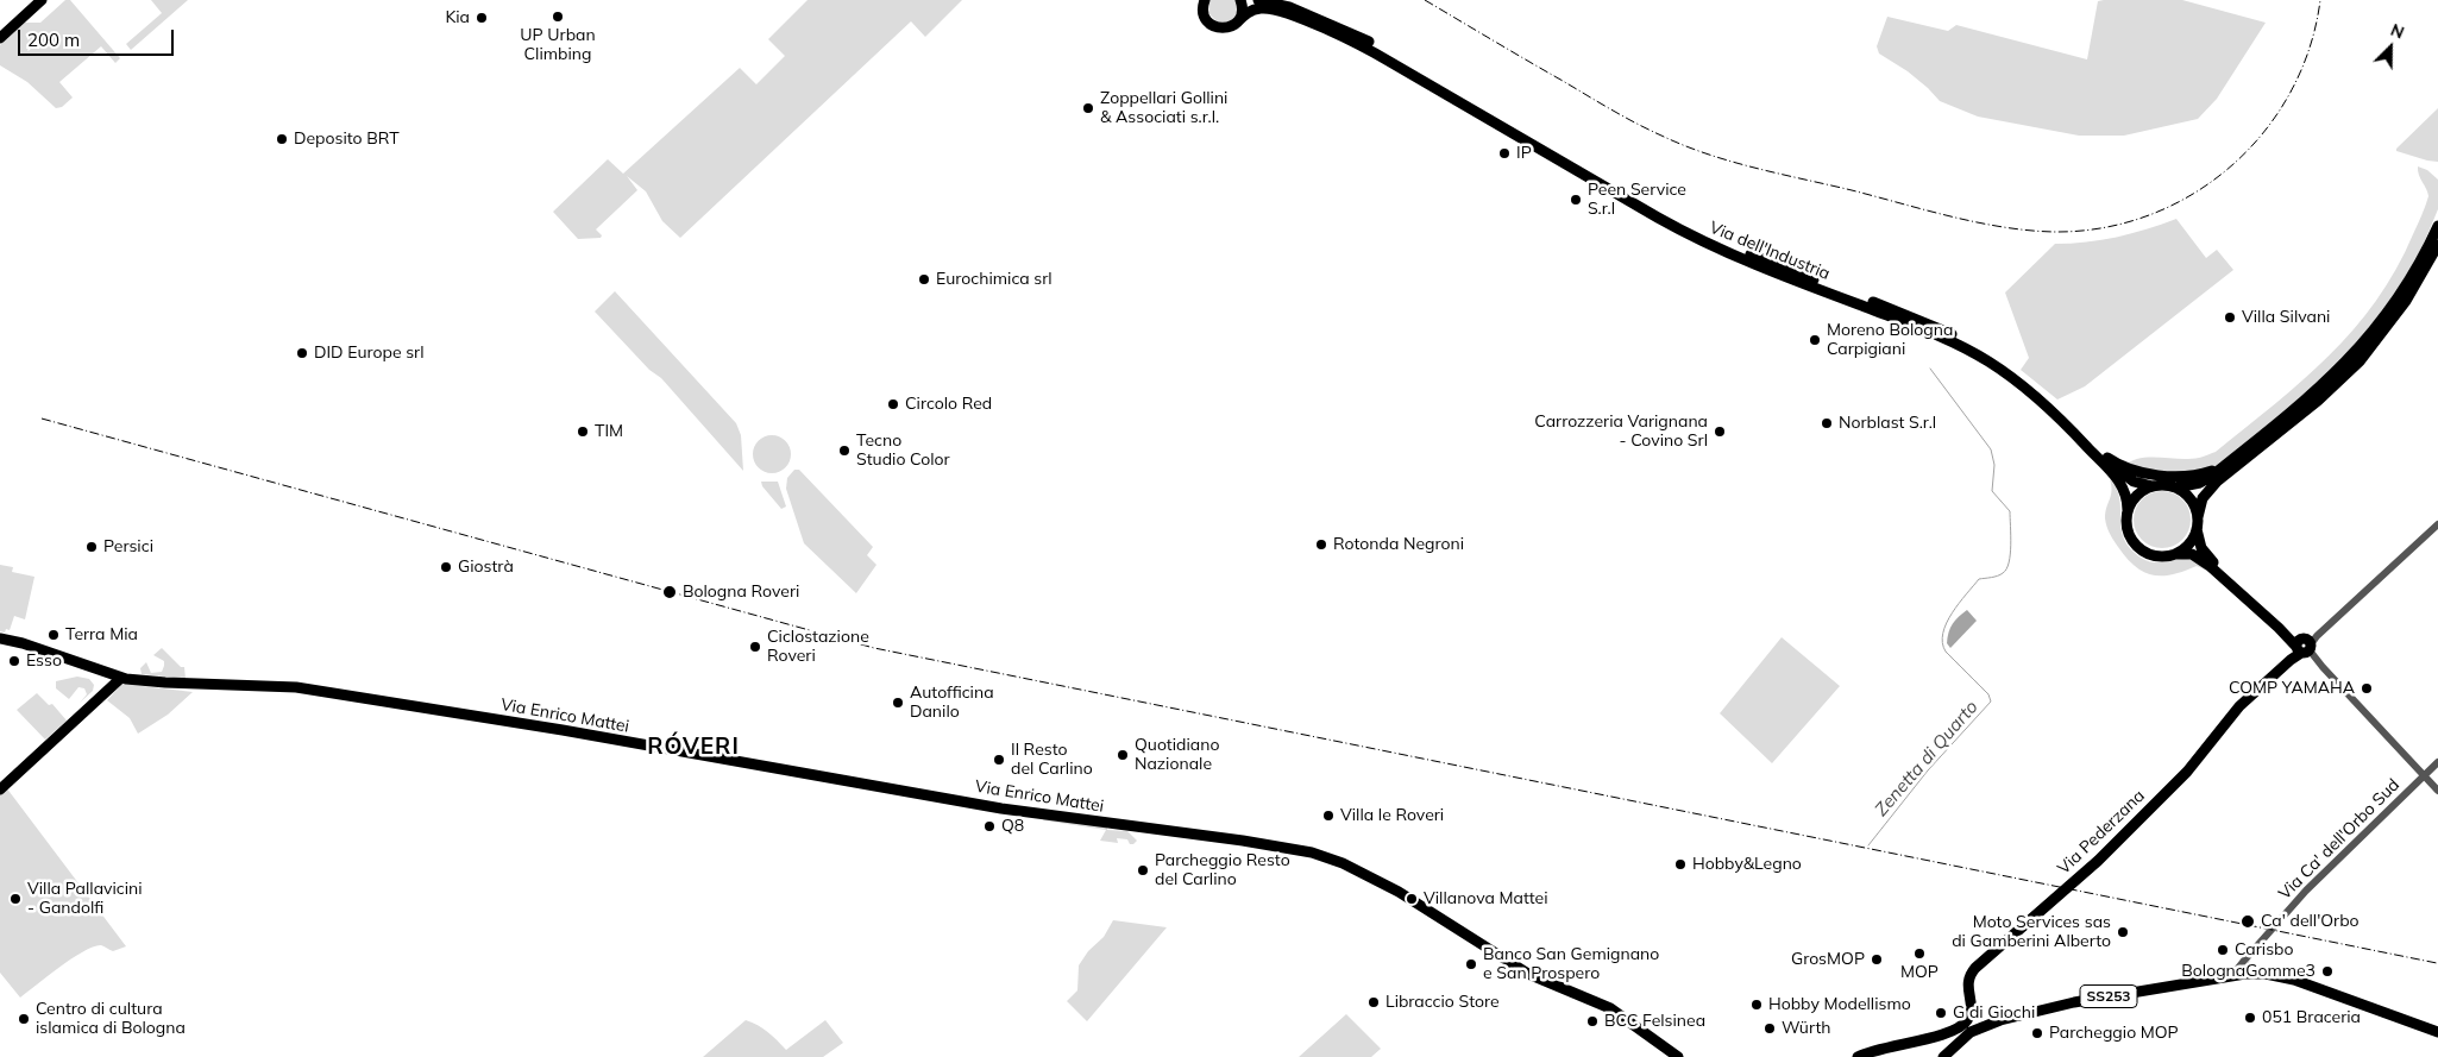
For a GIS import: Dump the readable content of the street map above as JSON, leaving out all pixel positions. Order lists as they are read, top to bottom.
{
  "streets": {
    "main road": [
      "Via dell'Industria",
      "Via Enrico Mattei",
      "Via Pederzana",
      "SS253"
    ],
    "street": ["Via Ca' dell'Orbo Sud"]
  },
  "crossings": [
    ["Via Ca' dell'Orbo Sud", "SS253"]
  ],
  "districts": ["RÓVERI"],
  "water": ["Zenetta di Quarto"],
  "places": [
    "UP Urban Climbing",
    "Kia",
    "Zoppellari Gollini & Associati s.r.l.",
    "Deposito BRT",
    "IP",
    "Peen Service S.r.l",
    "Eurochimica srl",
    "Villa Silvani",
    "Moreno Bologna Carpigiani",
    "DID Europe srl",
    "Circolo Red",
    "Norblast S.r.l",
    "TIM",
    "Carrozzeria Varignana - Covino Srl",
    "Tecno Studio Color",
    "Rotonda Negroni",
    "Persici",
    "Giostrà",
    "Bologna Roveri",
    "Terra Mia",
    "Ciclostazione Roveri",
    "Esso",
    "COMP YAMAHA",
    "Autofficina Danilo",
    "Quotidiano Nazionale",
    "Il Resto del Carlino",
    "Villa le Roveri",
    "Q8",
    "Hobby&Legno",
    "Parcheggio Resto del Carlino",
    "Villa Pallavicini - Gandolfi",
    "Villanova Mattei",
    "Ca' dell'Orbo",
    "Moto Services sas di Gamberini Alberto",
    "Carisbo",
    "MOP",
    "GrosMOP",
    "Banco San Gemignano e San Prospero",
    "BolognaGomme3",
    "Libraccio Store",
    "Hobby Modellismo",
    "G di Giochi",
    "051 Braceria",
    "Centro di cultura islamica di Bologna",
    "BCC Felsinea",
    "Würth",
    "Parcheggio MOP"
  ],
  "scale_bar": "200 m",
  "north": "top right"
}
